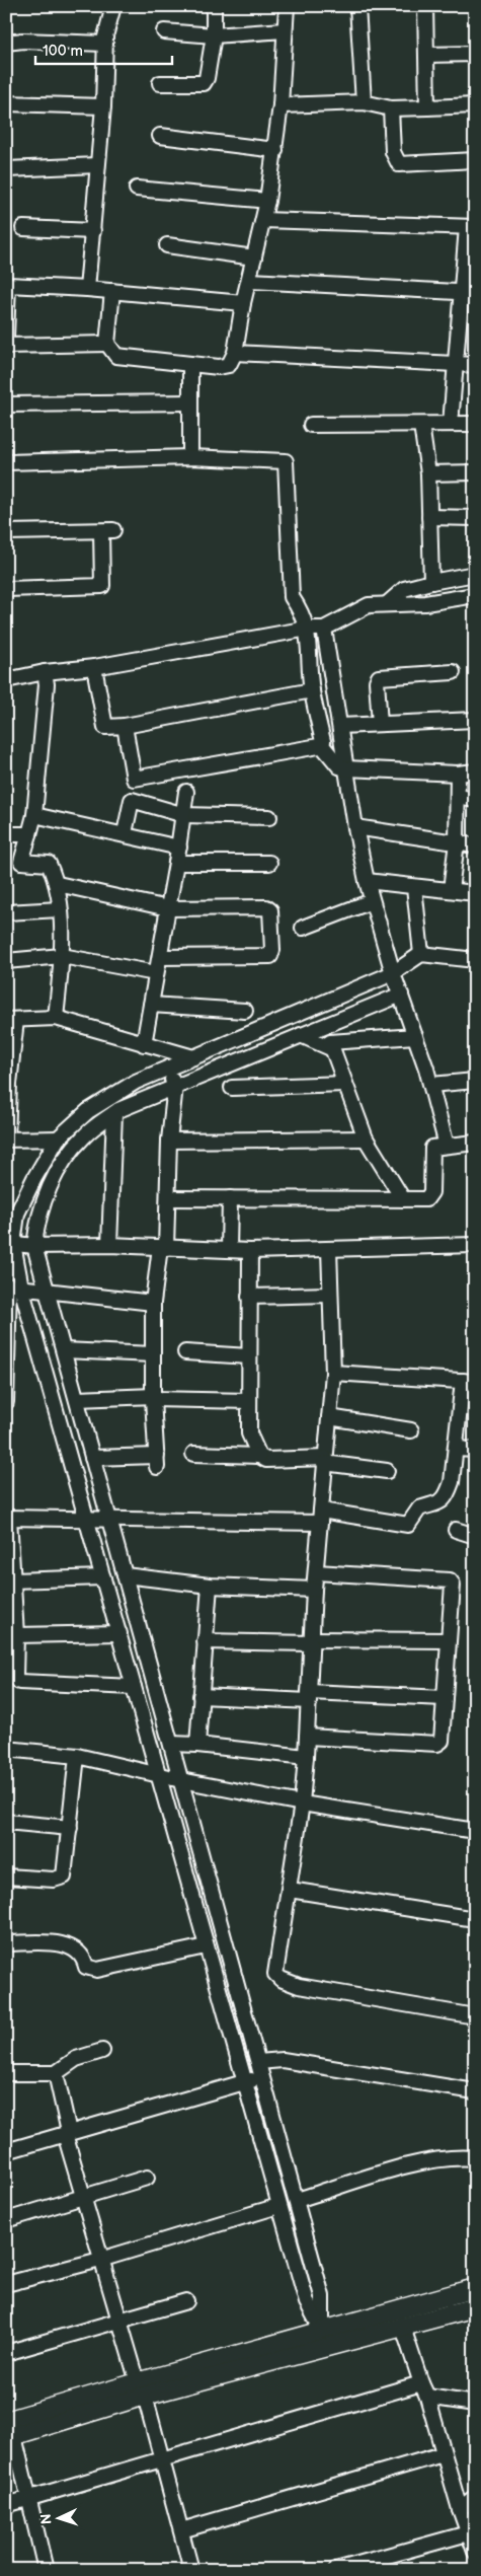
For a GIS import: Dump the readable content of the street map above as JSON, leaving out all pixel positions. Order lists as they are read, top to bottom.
{
  "scale_bar": "100 m",
  "north": "left"
}
